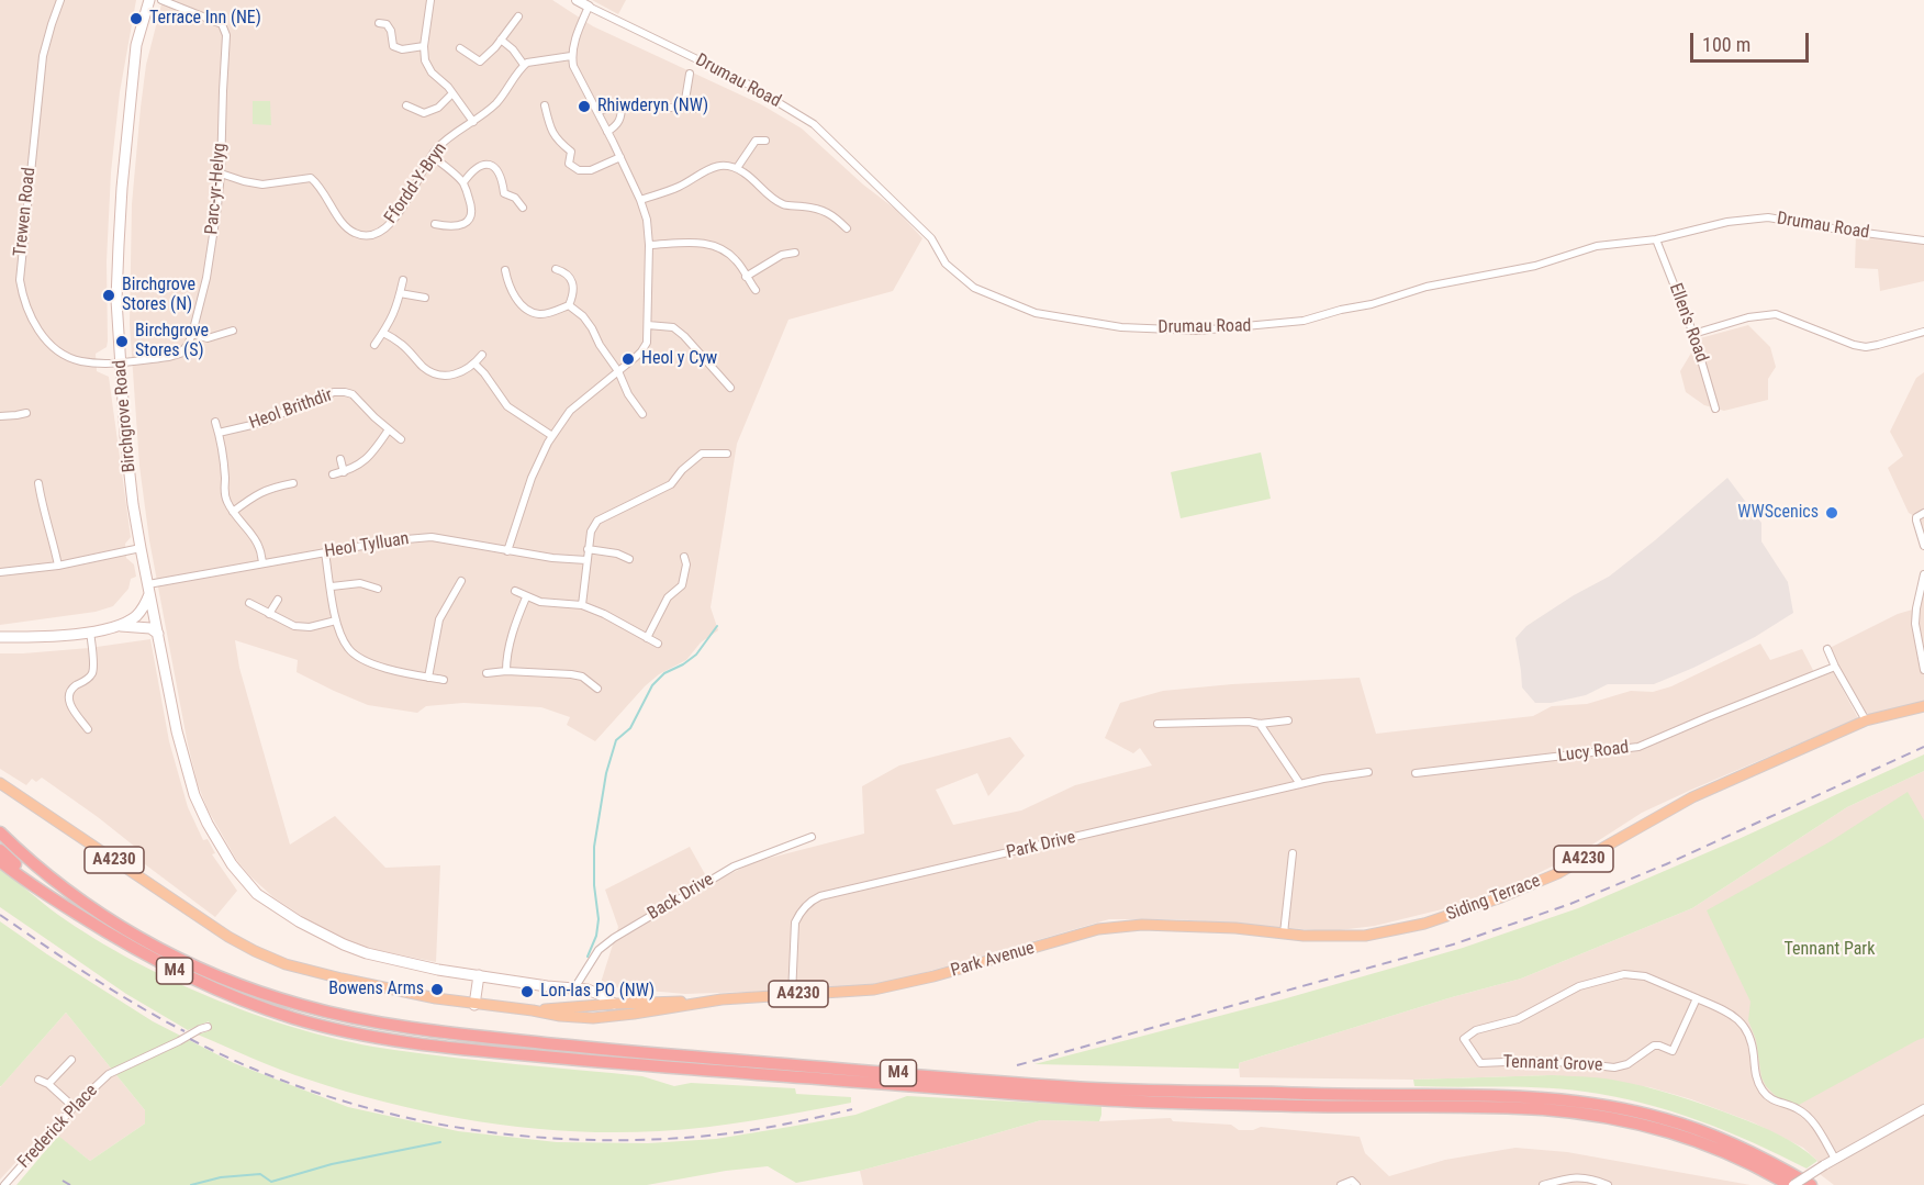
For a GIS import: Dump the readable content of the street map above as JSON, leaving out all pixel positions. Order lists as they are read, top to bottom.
{
  "streets": {
    "highway": ["M4"],
    "main road": [
      "Birchgrove Road",
      "A4230",
      "Siding Terrace",
      "Park Avenue"
    ],
    "street": [
      "Drumau Road",
      "Ffordd-Y-Bryn",
      "Parc-yr-Helyg",
      "Trewen Road",
      "Ellen's Road",
      "Heol Brithdir",
      "Heol Tylluan",
      "Lucy Road",
      "Park Drive",
      "Back Drive",
      "Tennant Grove",
      "Frederick Place"
    ]
  },
  "crossings": [
    ["Drumau Road", "Ellen's Road"],
    ["Ffordd-Y-Bryn", "Parc-yr-Helyg"],
    ["Parc-yr-Helyg", "Trewen Road"],
    ["Parc-yr-Helyg", "Birchgrove Road"],
    ["Trewen Road", "Birchgrove Road"],
    ["Birchgrove Road", "Heol Tylluan"],
    ["Birchgrove Road", "Back Drive"],
    ["Birchgrove Road", "Park Avenue"],
    ["Park Drive", "Park Avenue"],
    ["A4230", "Siding Terrace"],
    ["A4230", "Park Avenue"],
    ["Siding Terrace", "Park Avenue"]
  ],
  "parks": ["Tennant Park"],
  "places": [
    "Terrace Inn (NE)",
    "Rhiwderyn (NW)",
    "Birchgrove Stores (N)",
    "Birchgrove Stores (S)",
    "Heol y Cyw",
    "WWScenics",
    "Bowens Arms",
    "Lon-las PO (NW)"
  ],
  "scale_bar": "100 m"
}
